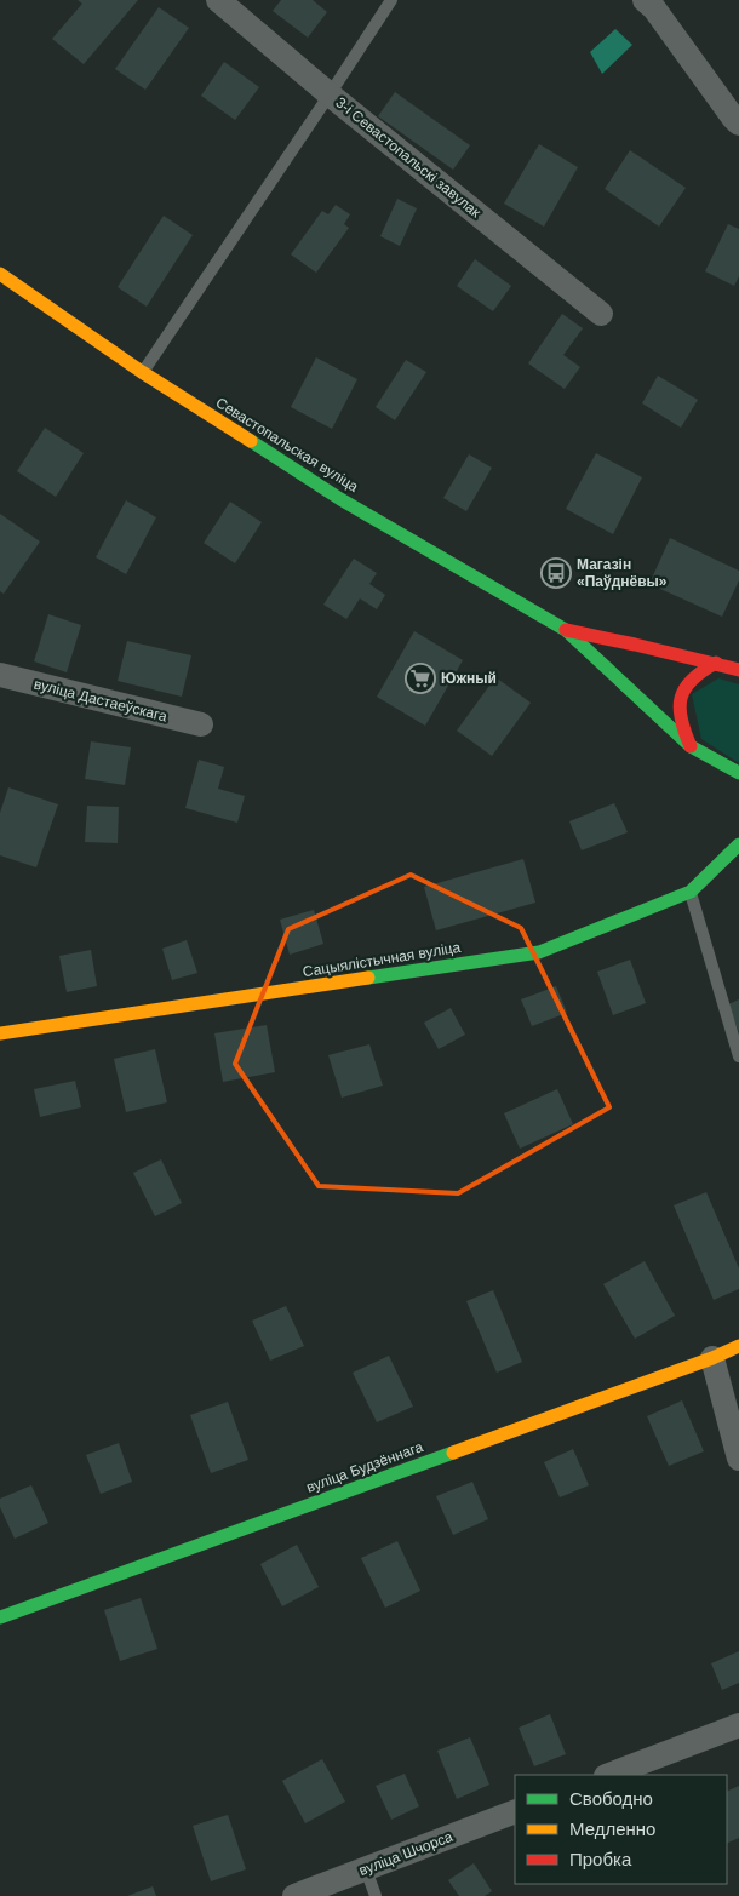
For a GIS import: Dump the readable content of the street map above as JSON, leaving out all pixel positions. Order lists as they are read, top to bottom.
{
  "streets": {
    "street": [
      "3-і Севастопальскі завулак",
      "Севастопальская вуліца",
      "вуліца Дастаеўскага",
      "Сацыялістычная вуліца",
      "вуліца Будзённага",
      "вуліца Шчорса"
    ]
  },
  "places": {
    "bus stop": ["Магазін «Паўднёвы»"],
    "supermarket": ["Южный"]
  },
  "legend": ["Свободно", "Медленно", "Пробка"]
}
